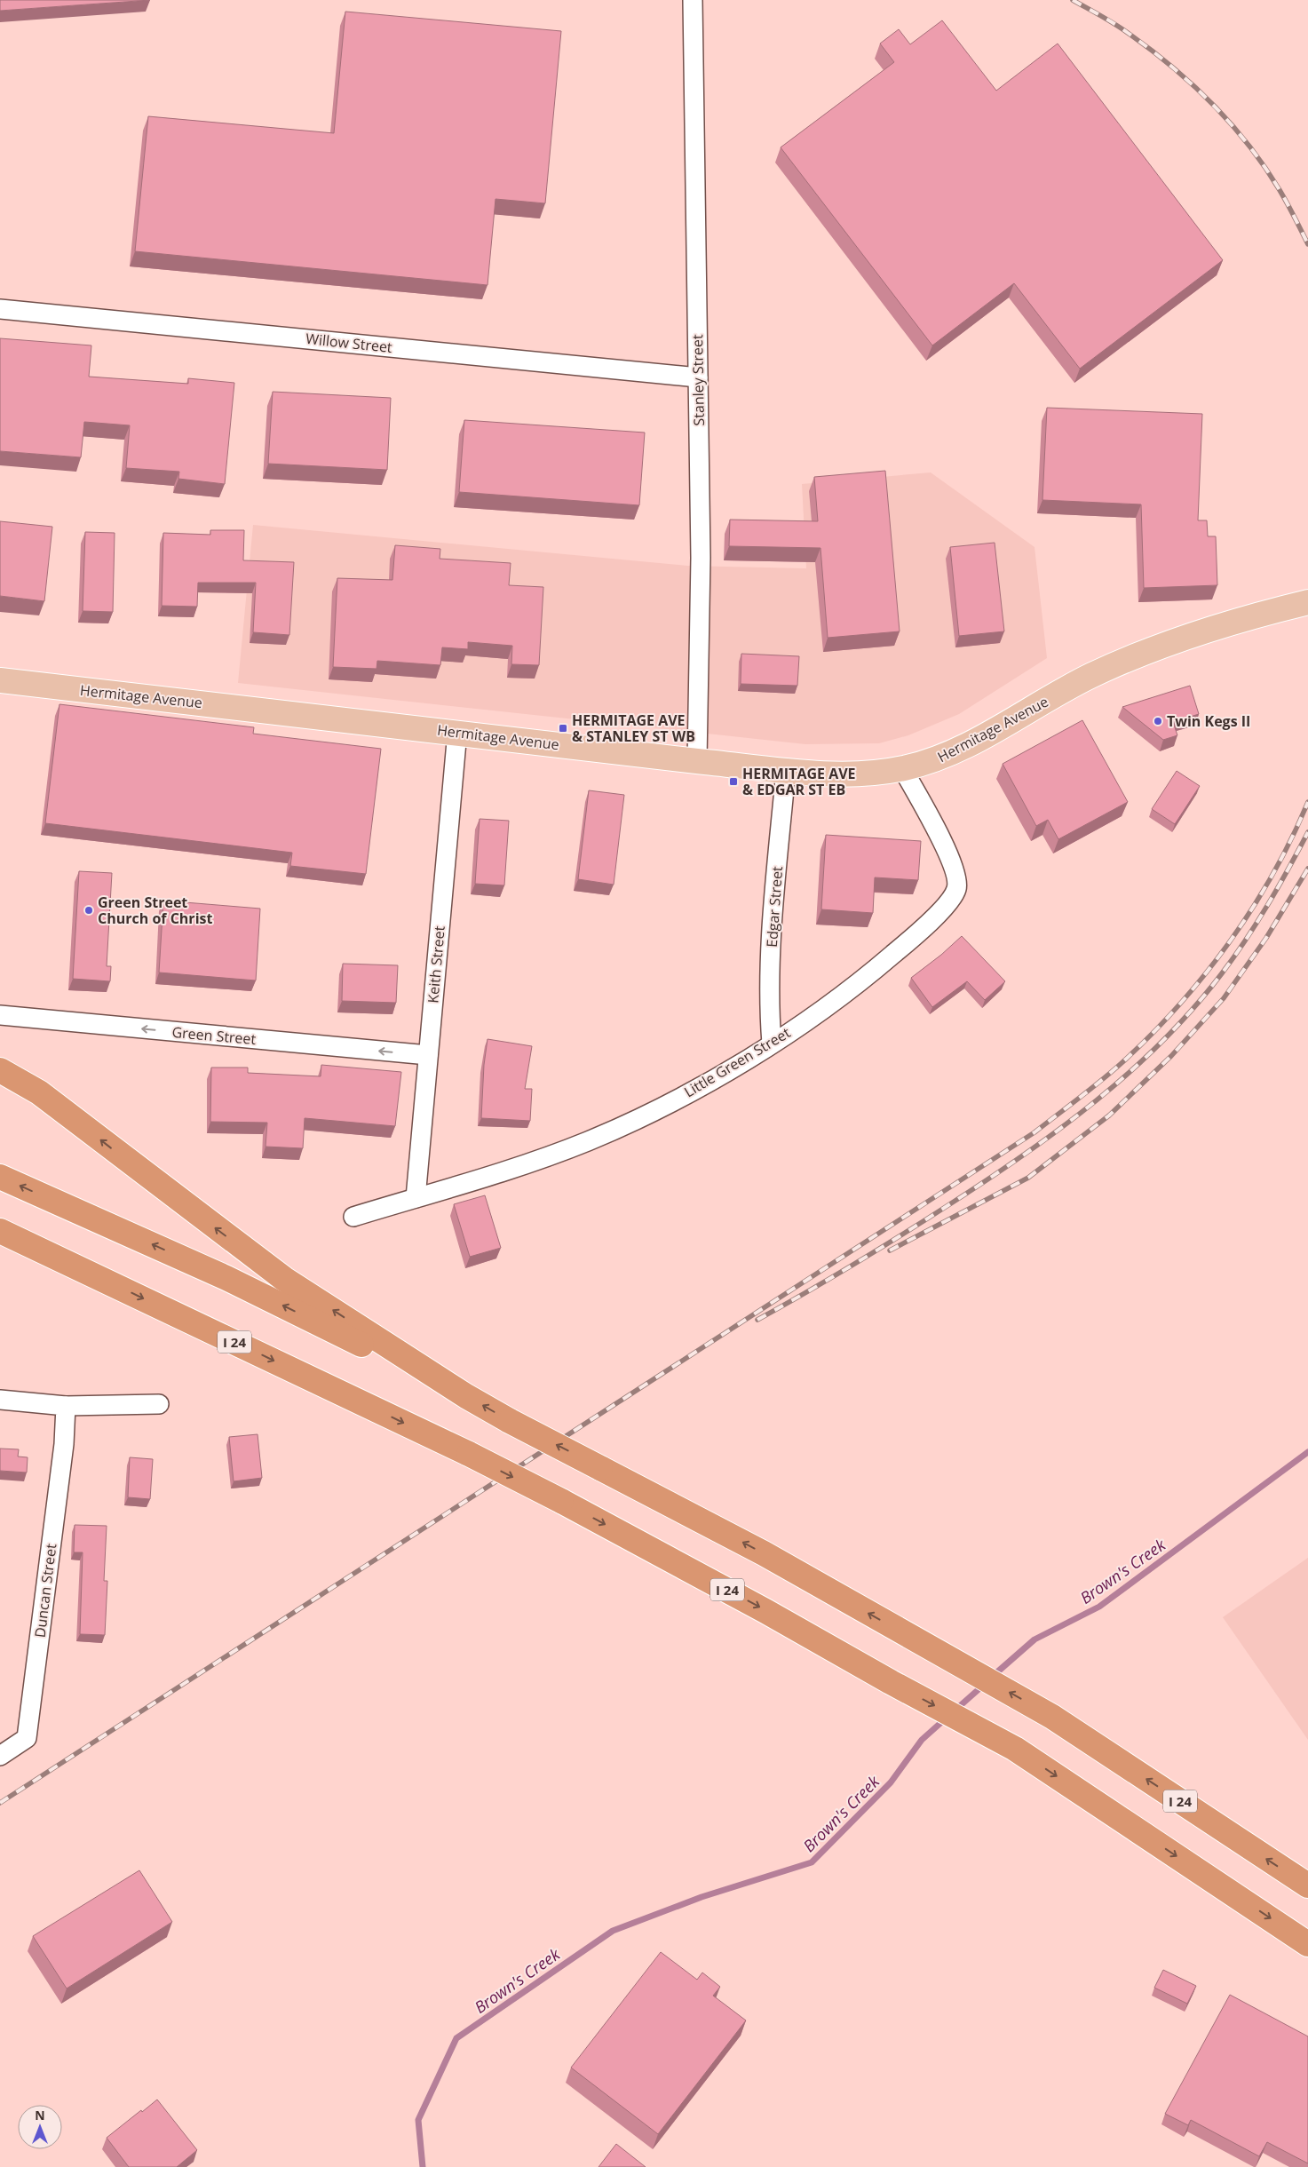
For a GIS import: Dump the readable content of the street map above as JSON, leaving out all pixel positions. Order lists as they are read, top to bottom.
{
  "streets": {
    "highway": ["I 24"],
    "main road": ["Hermitage Avenue"],
    "street": [
      "Willow Street",
      "Stanley Street",
      "Edgar Street",
      "Keith Street",
      "Green Street",
      "Little Green Street",
      "Duncan Street"
    ]
  },
  "crossings": [
    ["Willow Street", "Stanley Street"],
    ["Stanley Street", "Hermitage Avenue"],
    ["Hermitage Avenue", "Edgar Street"],
    ["Hermitage Avenue", "Keith Street"],
    ["Hermitage Avenue", "Little Green Street"],
    ["Edgar Street", "Little Green Street"],
    ["Keith Street", "Green Street"],
    ["Keith Street", "Little Green Street"]
  ],
  "one_way": ["Green Street"],
  "water": ["Brown's Creek"],
  "places": {
    "other": ["Twin Kegs II", "Green Street Church of Christ"],
    "transit": ["HERMITAGE AVE & STANLEY ST WB", "HERMITAGE AVE & EDGAR ST EB"]
  },
  "north": "top"
}
